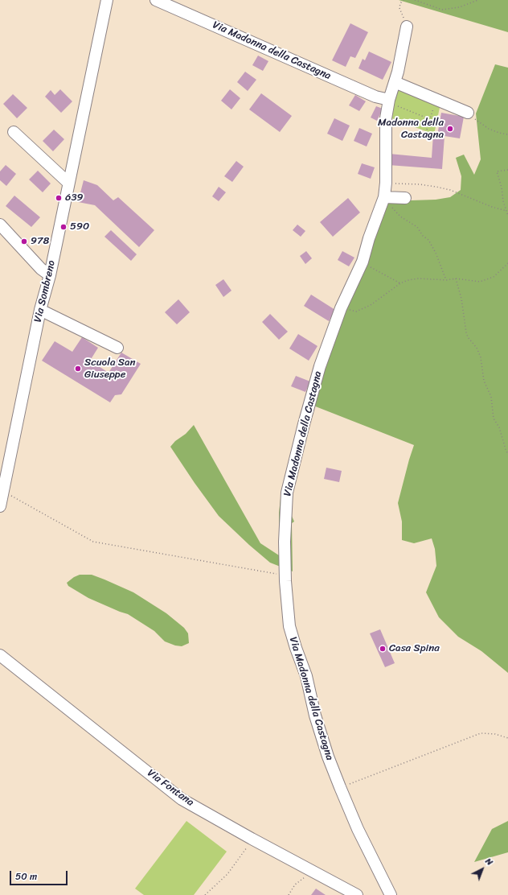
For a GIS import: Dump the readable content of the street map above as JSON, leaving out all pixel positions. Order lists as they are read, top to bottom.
{
  "streets": {
    "street": ["Via Madonna della Castagna", "Via Sombreno", "Via Fontana"]
  },
  "places": [
    "Madonna della Castagna",
    "639",
    "590",
    "978",
    "Scuola San Giuseppe",
    "Casa Spina"
  ],
  "scale_bar": "50 m",
  "north": "top right"
}
